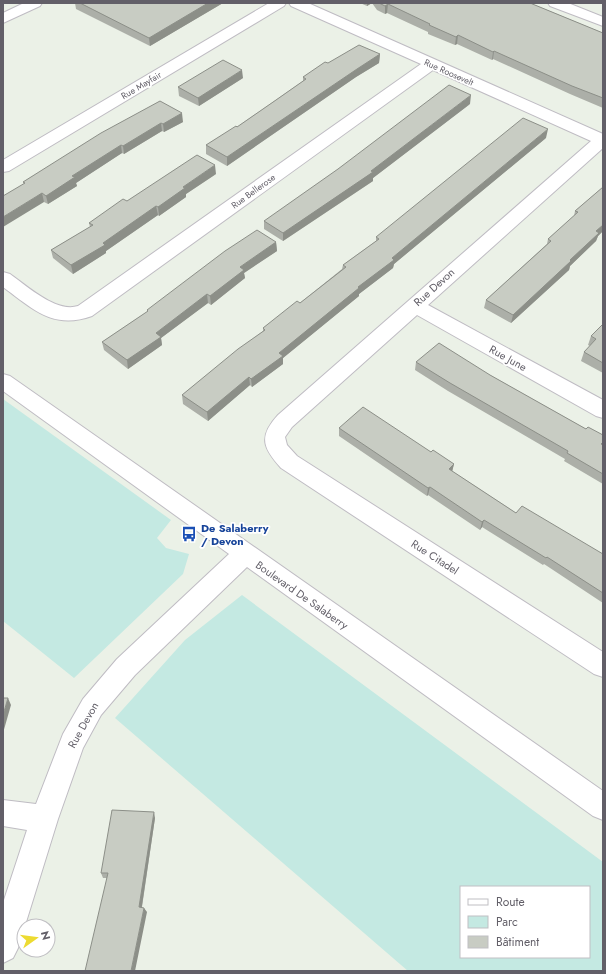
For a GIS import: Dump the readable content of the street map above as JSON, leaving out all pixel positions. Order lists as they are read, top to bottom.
{
  "streets": {
    "street": [
      "Rue Roosevelt",
      "Rue Mayfair",
      "Rue Bellerose",
      "Rue Devon",
      "Rue June",
      "Rue Citadel",
      "Boulevard De Salaberry"
    ]
  },
  "crossings": [
    ["Rue Roosevelt", "Rue Bellerose"],
    ["Rue Roosevelt", "Rue Devon"],
    ["Rue Devon", "Rue June"],
    ["Rue Devon", "Rue Citadel"],
    ["Rue Devon", "Boulevard De Salaberry"]
  ],
  "places": {
    "bus stop": ["De Salaberry / Devon"]
  },
  "legend": ["Route", "Parc", "Bâtiment"],
  "north": "right"
}
